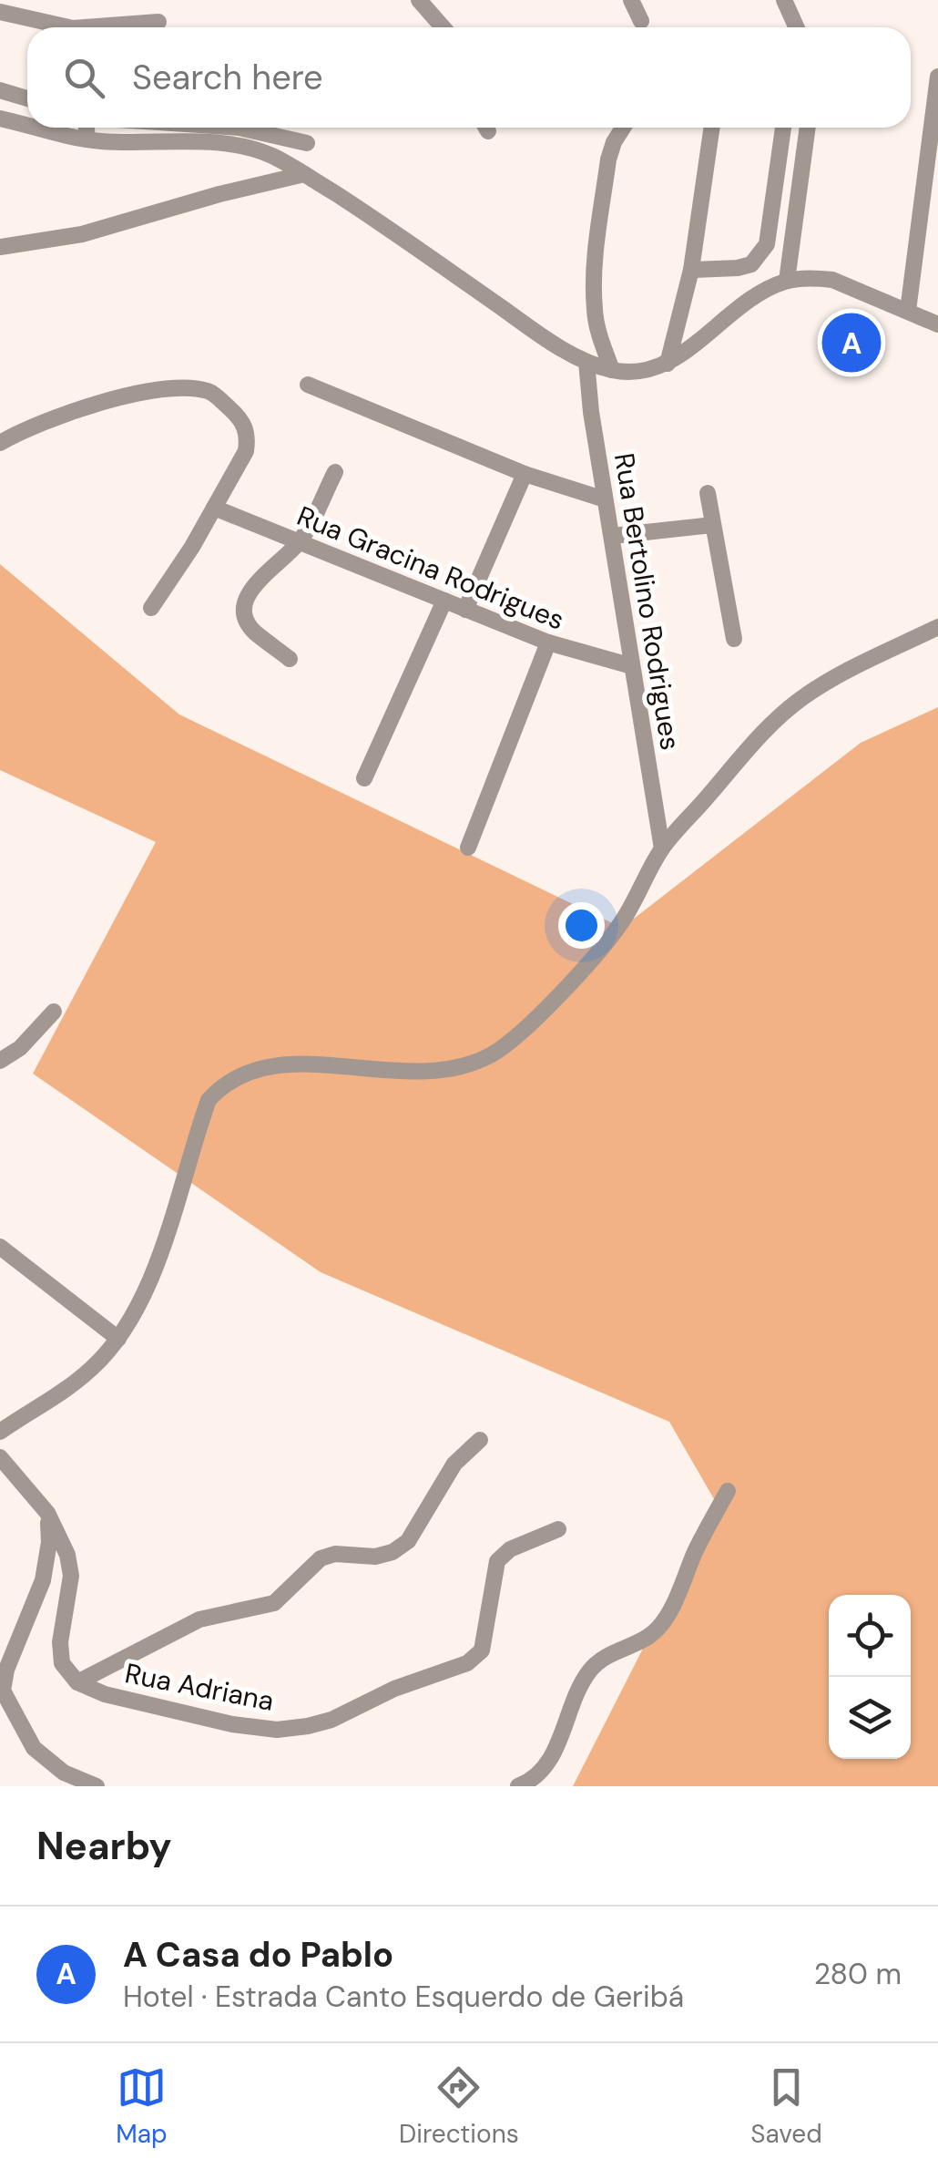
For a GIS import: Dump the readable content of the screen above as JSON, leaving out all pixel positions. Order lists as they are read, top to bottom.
{
  "streets": {
    "street": ["Rua Gracina Rodrigues", "Rua Bertolino Rodrigues", "Rua Adriana"]
  },
  "crossings": [
    ["Rua Gracina Rodrigues", "Rua Bertolino Rodrigues"]
  ],
  "page": {
    "search": "Search here",
    "pins": "A",
    "heading": "Nearby",
    "list": [
      {
        "mark": "A",
        "name": "A Casa do Pablo",
        "note": "Hotel · Estrada Canto Esquerdo de Geribá",
        "value": "280 m"
      }
    ],
    "nav": ["Map", "Directions", "Saved"]
  }
}
